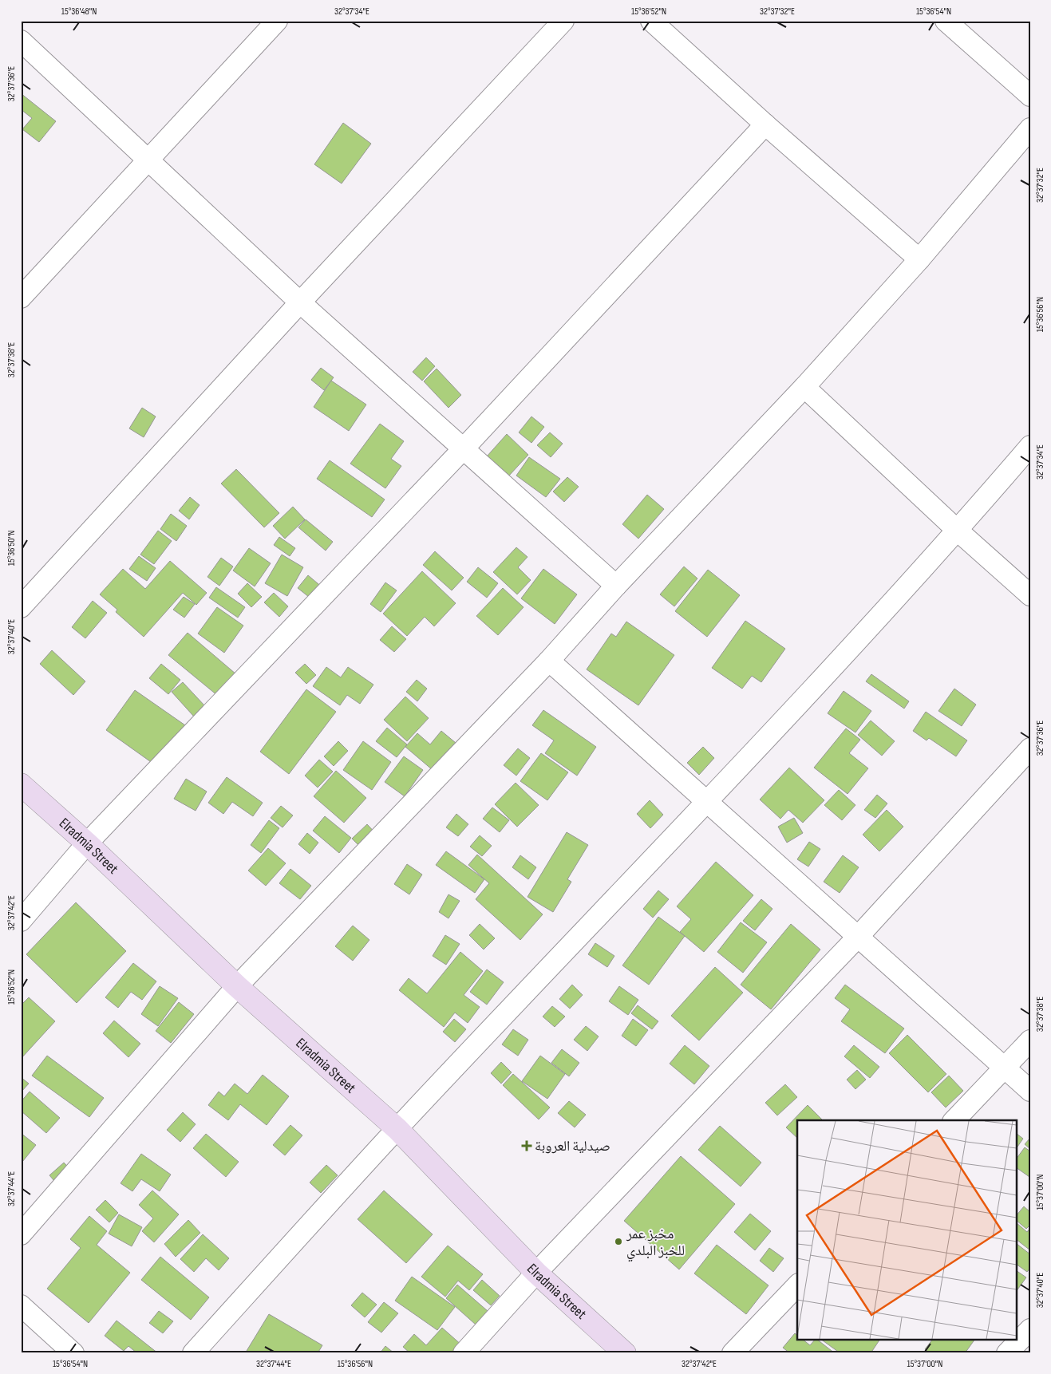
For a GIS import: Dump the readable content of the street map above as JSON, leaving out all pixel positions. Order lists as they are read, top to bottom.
{
  "streets": {
    "street": ["Elradmia Street"]
  },
  "places": {
    "health": ["صيدلية العروبة"],
    "other": ["مخبز عمر للخبز البلدي"]
  },
  "coordinates": [
    "15°36'48\"N",
    "32°37'34\"E",
    "15°36'52\"N",
    "32°37'32\"E",
    "15°36'54\"N",
    "32°37'36\"E",
    "15°36'56\"N",
    "32°37'38\"E",
    "15°36'50\"N",
    "32°37'40\"E",
    "32°37'42\"E",
    "32°37'44\"E",
    "15°37'00\"N"
  ]
}
